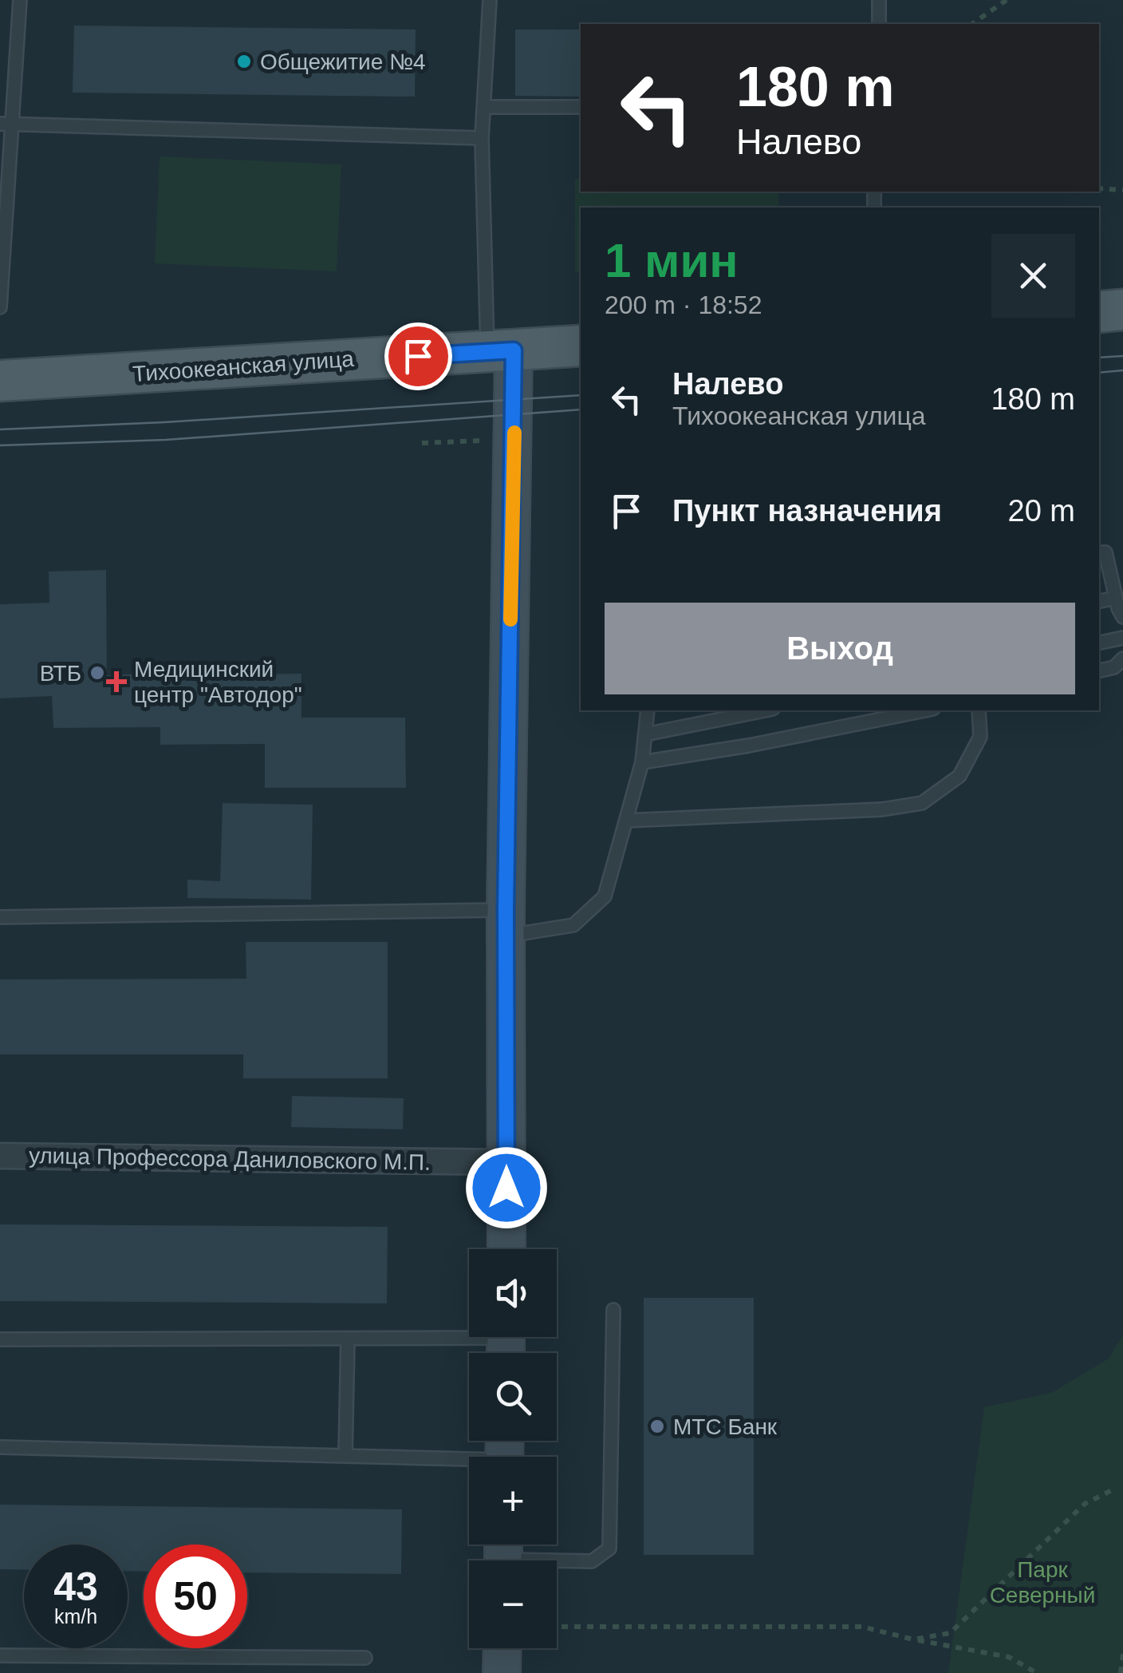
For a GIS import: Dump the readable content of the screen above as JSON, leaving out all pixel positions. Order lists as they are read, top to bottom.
{
  "streets": {
    "main road": ["Тихоокеанская улица"],
    "street": ["улица Профессора Даниловского М.П."]
  },
  "parks": ["Парк Северный"],
  "places": {
    "other": ["Общежитие №4", "ВТБ", "МТС Банк"],
    "health": ["Медицинский центр \"Автодор\""]
  },
  "page": {
    "turn": ["180 m", "Налево"],
    "heading": ["1 мин", "200 m · 18:52"],
    "list": [
      {
        "name": "Налево",
        "note": "Тихоокеанская улица",
        "value": "180 m"
      },
      {
        "name": "Пункт назначения",
        "value": "20 m"
      }
    ],
    "buttons": "Выход",
    "map_buttons": ["+", "−"],
    "speed": "43 km/h",
    "limit": "50"
  }
}
